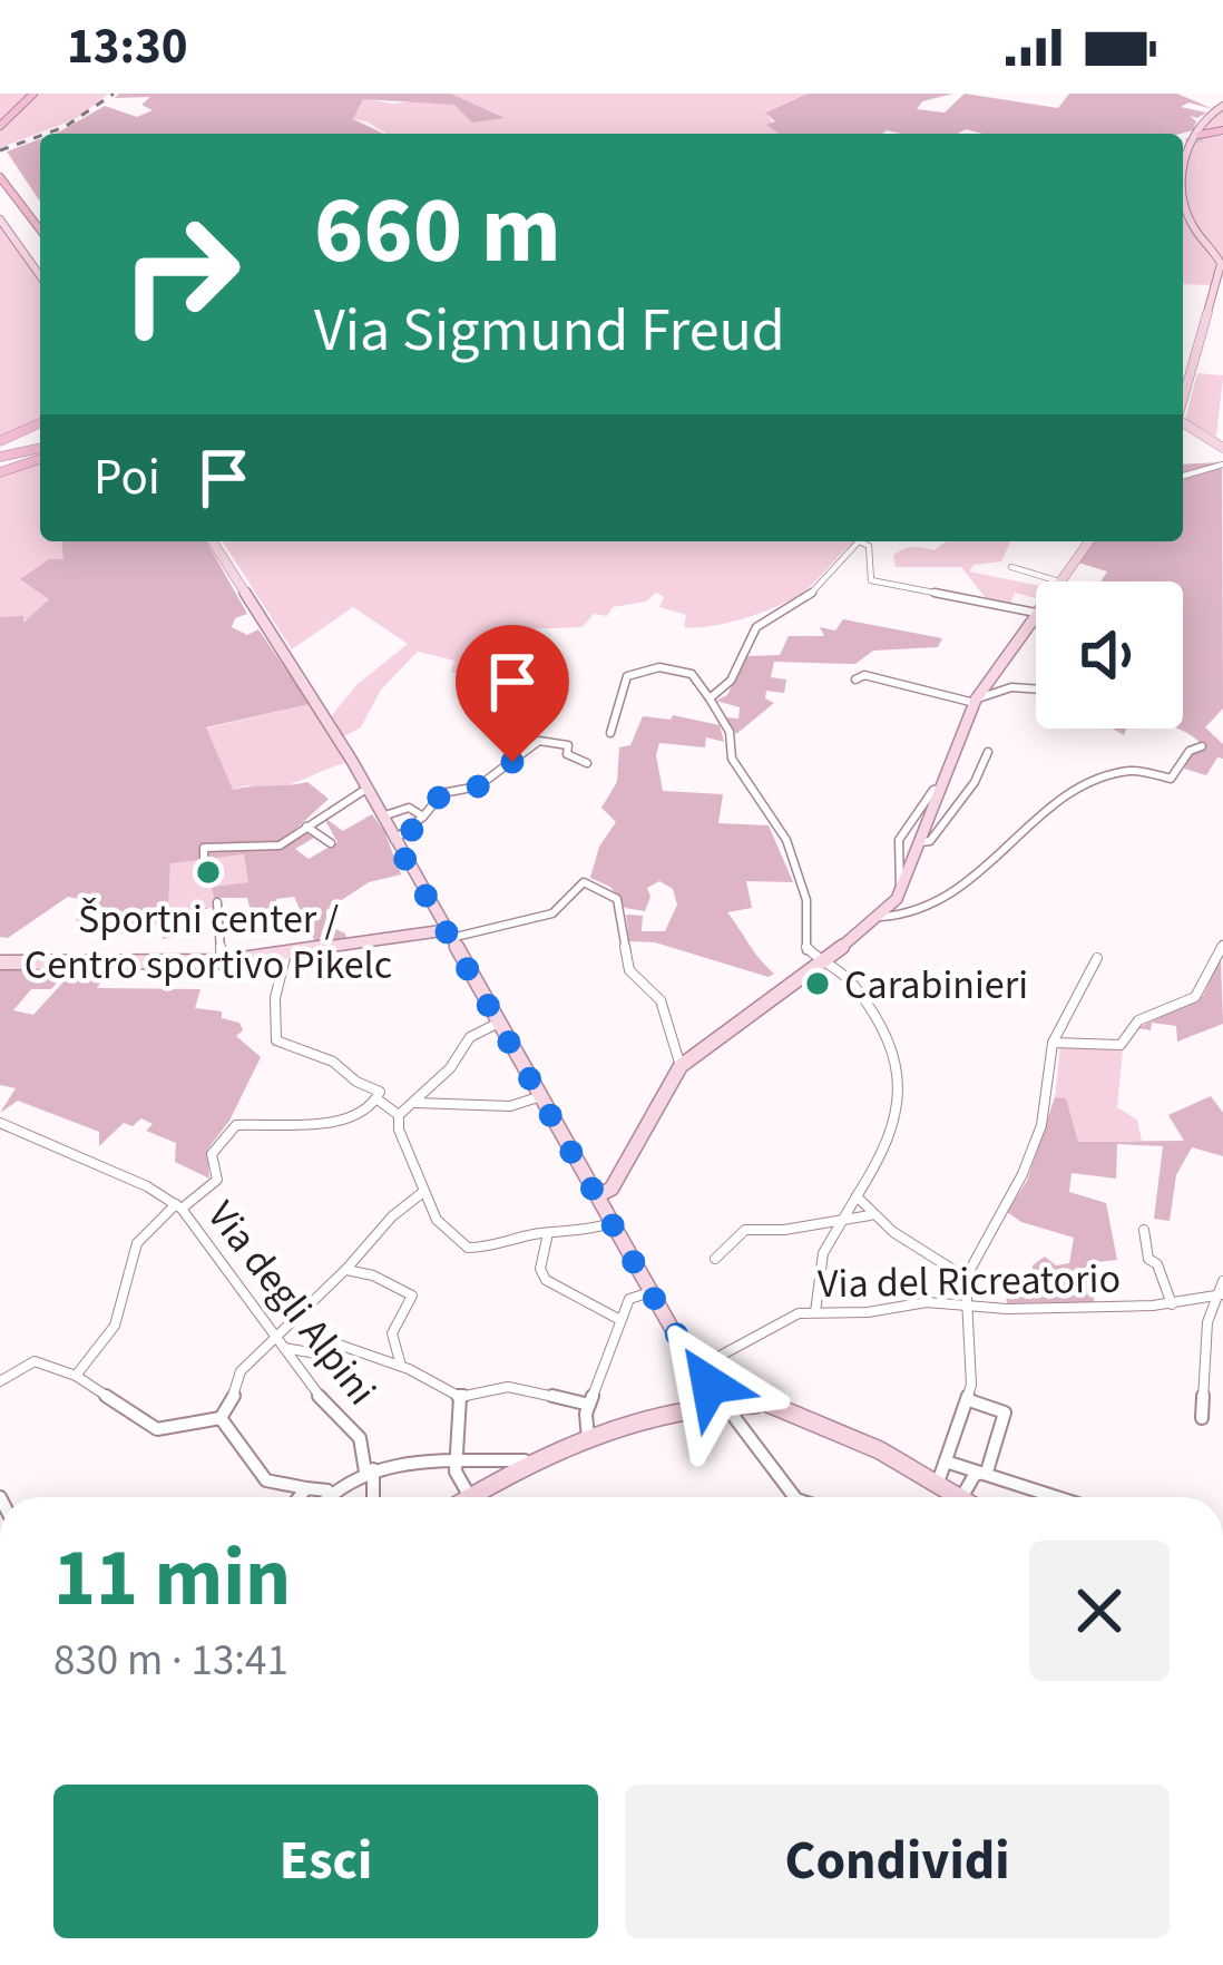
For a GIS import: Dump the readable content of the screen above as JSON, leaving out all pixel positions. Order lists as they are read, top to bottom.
{
  "streets": {
    "street": ["Via del Ricreatorio", "Via degli Alpini"]
  },
  "places": ["Športni center / Centro sportivo Pikelc", "Carabinieri"],
  "page": {
    "status": "13:30",
    "turn": ["660 m", "Via Sigmund Freud"],
    "then": "Poi",
    "heading": ["11 min", "830 m · 13:41"],
    "buttons": ["Esci", "Condividi"]
  }
}
